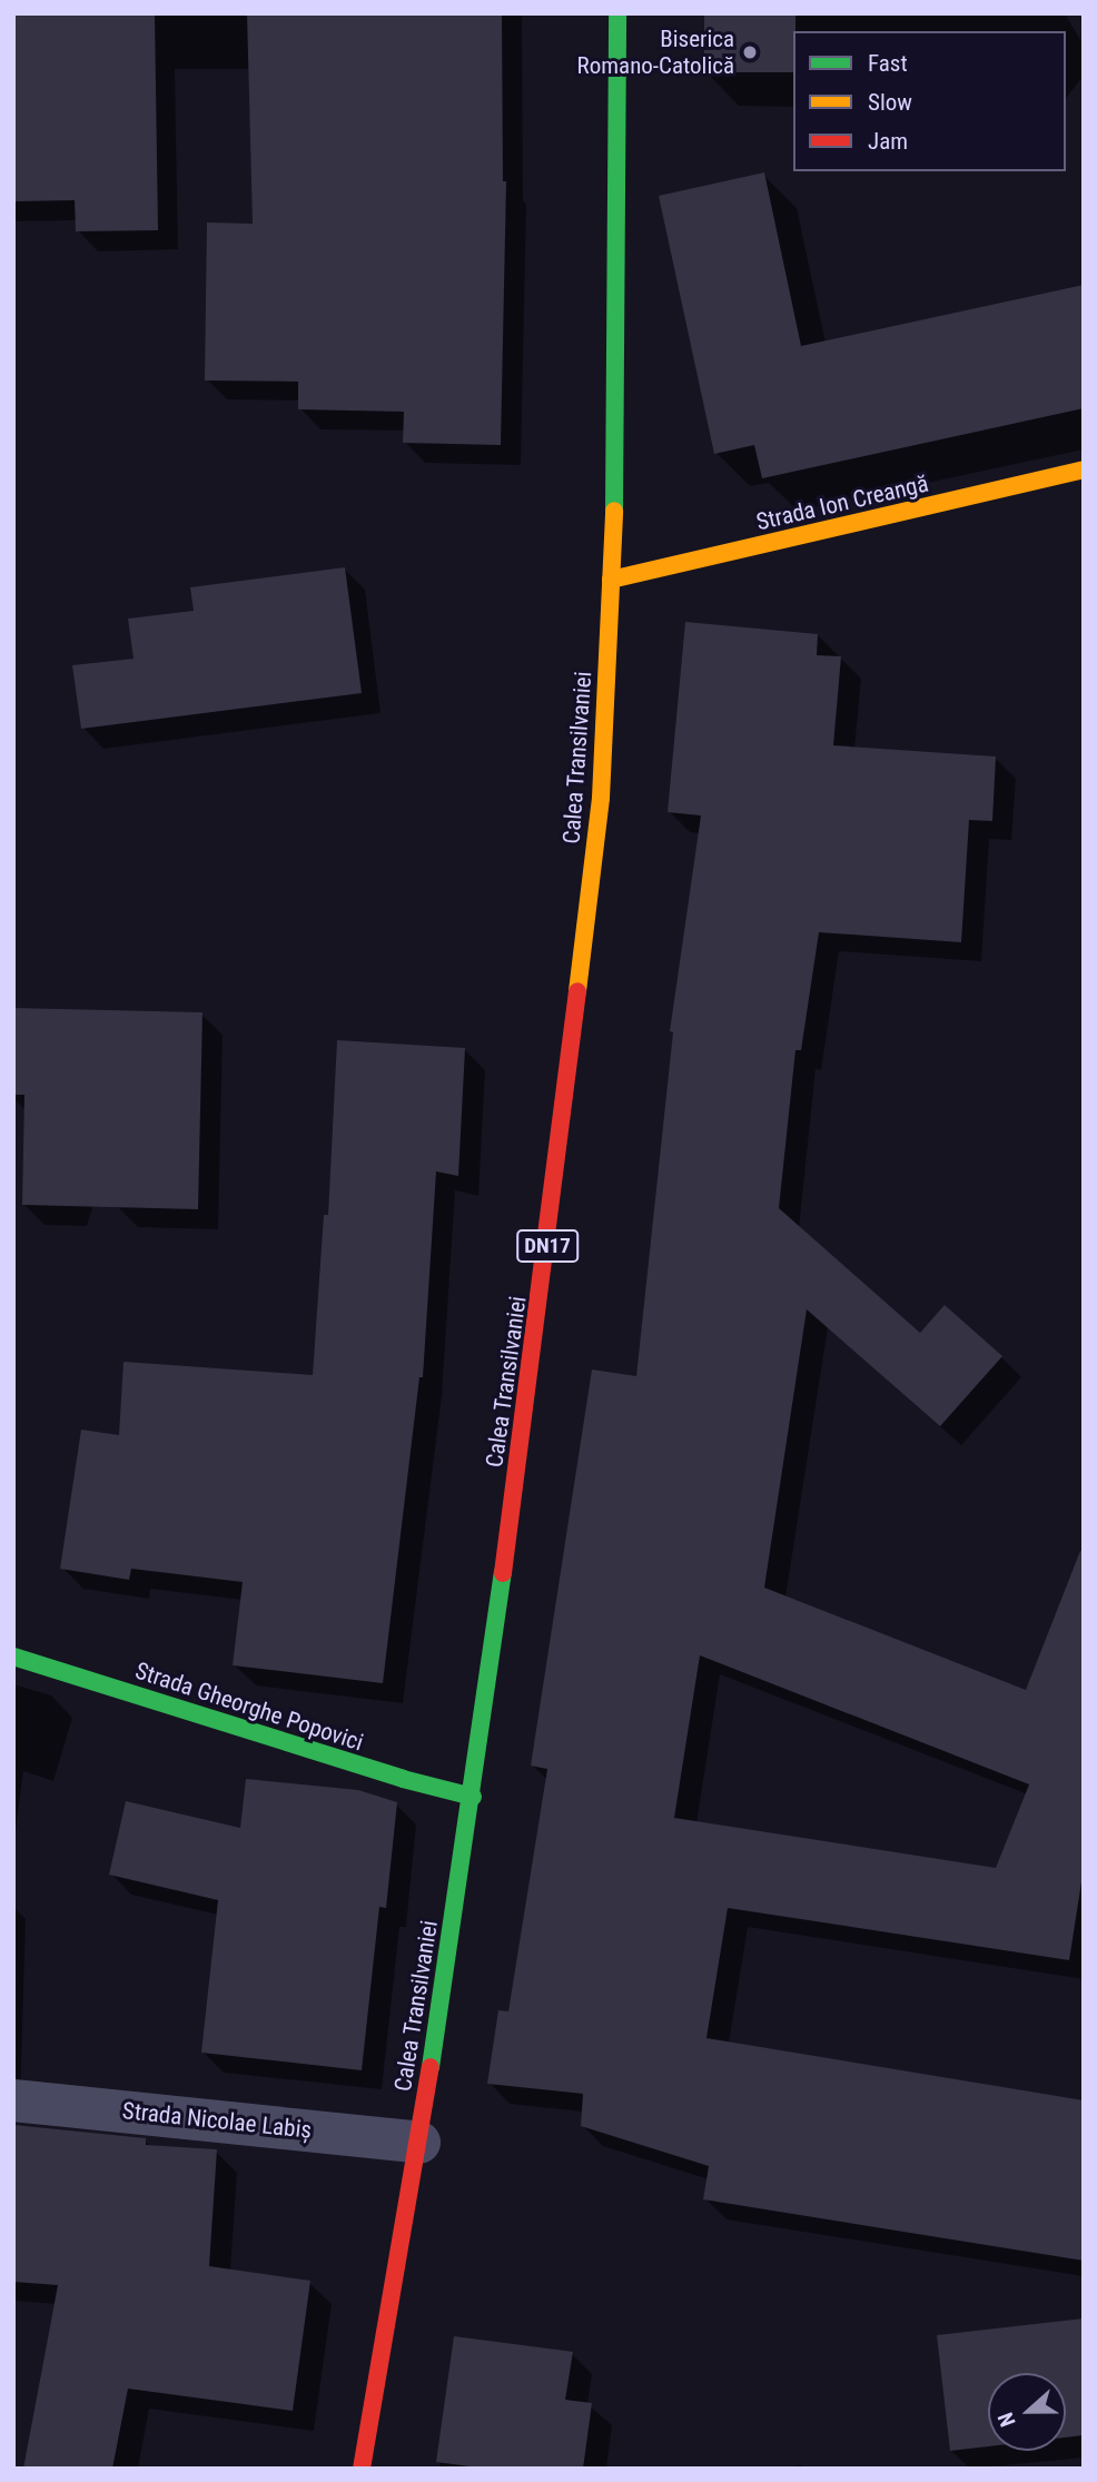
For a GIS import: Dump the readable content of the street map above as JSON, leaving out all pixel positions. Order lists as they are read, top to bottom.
{
  "streets": {
    "main road": [
      "Strada Ion Creangă",
      "Calea Transilvaniei",
      "DN17",
      "Strada Gheorghe Popovici"
    ],
    "street": ["Strada Nicolae Labiș"]
  },
  "crossings": [
    ["Strada Ion Creangă", "Calea Transilvaniei"],
    ["Calea Transilvaniei", "Strada Gheorghe Popovici"],
    ["Calea Transilvaniei", "Strada Nicolae Labiș"]
  ],
  "places": ["Biserica Romano-Catolică"],
  "legend": ["Fast", "Slow", "Jam"],
  "north": "left"
}
